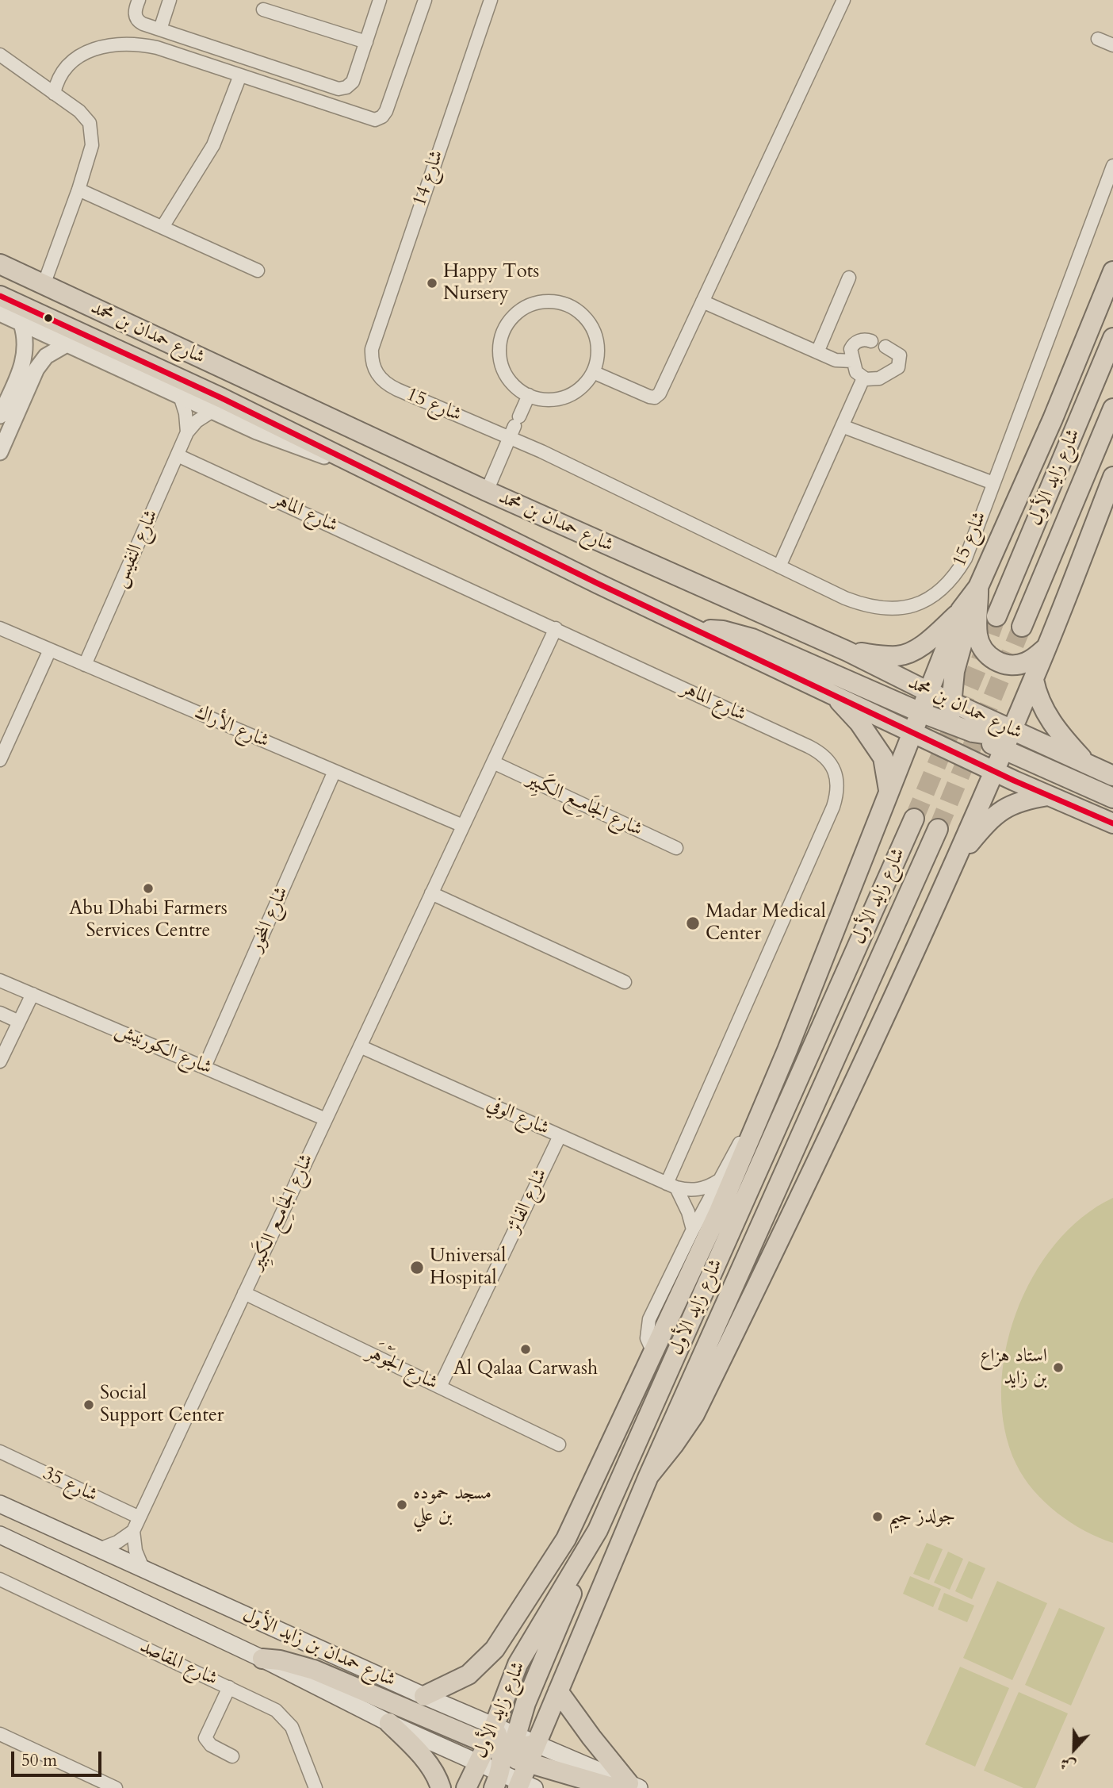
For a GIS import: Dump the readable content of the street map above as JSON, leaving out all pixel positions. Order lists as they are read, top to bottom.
{
  "streets": {
    "main road": ["شارع حمدان بن محمد", "شارع زايد الأول", "شارع حمدان بن زايد الأول"],
    "street": [
      "شارع 14",
      "شارع 15",
      "شارع الماهر",
      "شارع النفيس",
      "شارع الأراك",
      "شارع الجَامِع الكَبِير",
      "شارع المخور",
      "شارع الكورنيش",
      "شارع الوفي",
      "شارع الفائز",
      "شارع الجَوْهَر",
      "شارع 35",
      "شارع المقاصد"
    ]
  },
  "crossings": [
    ["شارع 14", "شارع 15"],
    ["شارع زايد الأول", "شارع حمدان بن زايد الأول"],
    ["شارع الماهر", "شارع النفيس"],
    ["شارع الماهر", "شارع الجَامِع الكَبِير"],
    ["شارع الماهر", "شارع الوفي"],
    ["شارع النفيس", "شارع الأراك"],
    ["شارع الأراك", "شارع الجَامِع الكَبِير"],
    ["شارع الأراك", "شارع المخور"],
    ["شارع الجَامِع الكَبِير", "شارع الكورنيش"],
    ["شارع الجَامِع الكَبِير", "شارع الوفي"],
    ["شارع الجَامِع الكَبِير", "شارع الجَوْهَر"],
    ["شارع الجَامِع الكَبِير", "شارع 35"],
    ["شارع المخور", "شارع الكورنيش"],
    ["شارع الوفي", "شارع الفائز"],
    ["شارع الفائز", "شارع الجَوْهَر"]
  ],
  "places": [
    "Happy Tots Nursery",
    "Abu Dhabi Farmers Services Centre",
    "Madar Medical Center",
    "Universal Hospital",
    "Al Qalaa Carwash",
    "استاد هزاع بن زايد",
    "Social Support Center",
    "مسجد حموده بن علي",
    "جولدز جيم"
  ],
  "scale_bar": "50 m",
  "north": "bottom"
}
